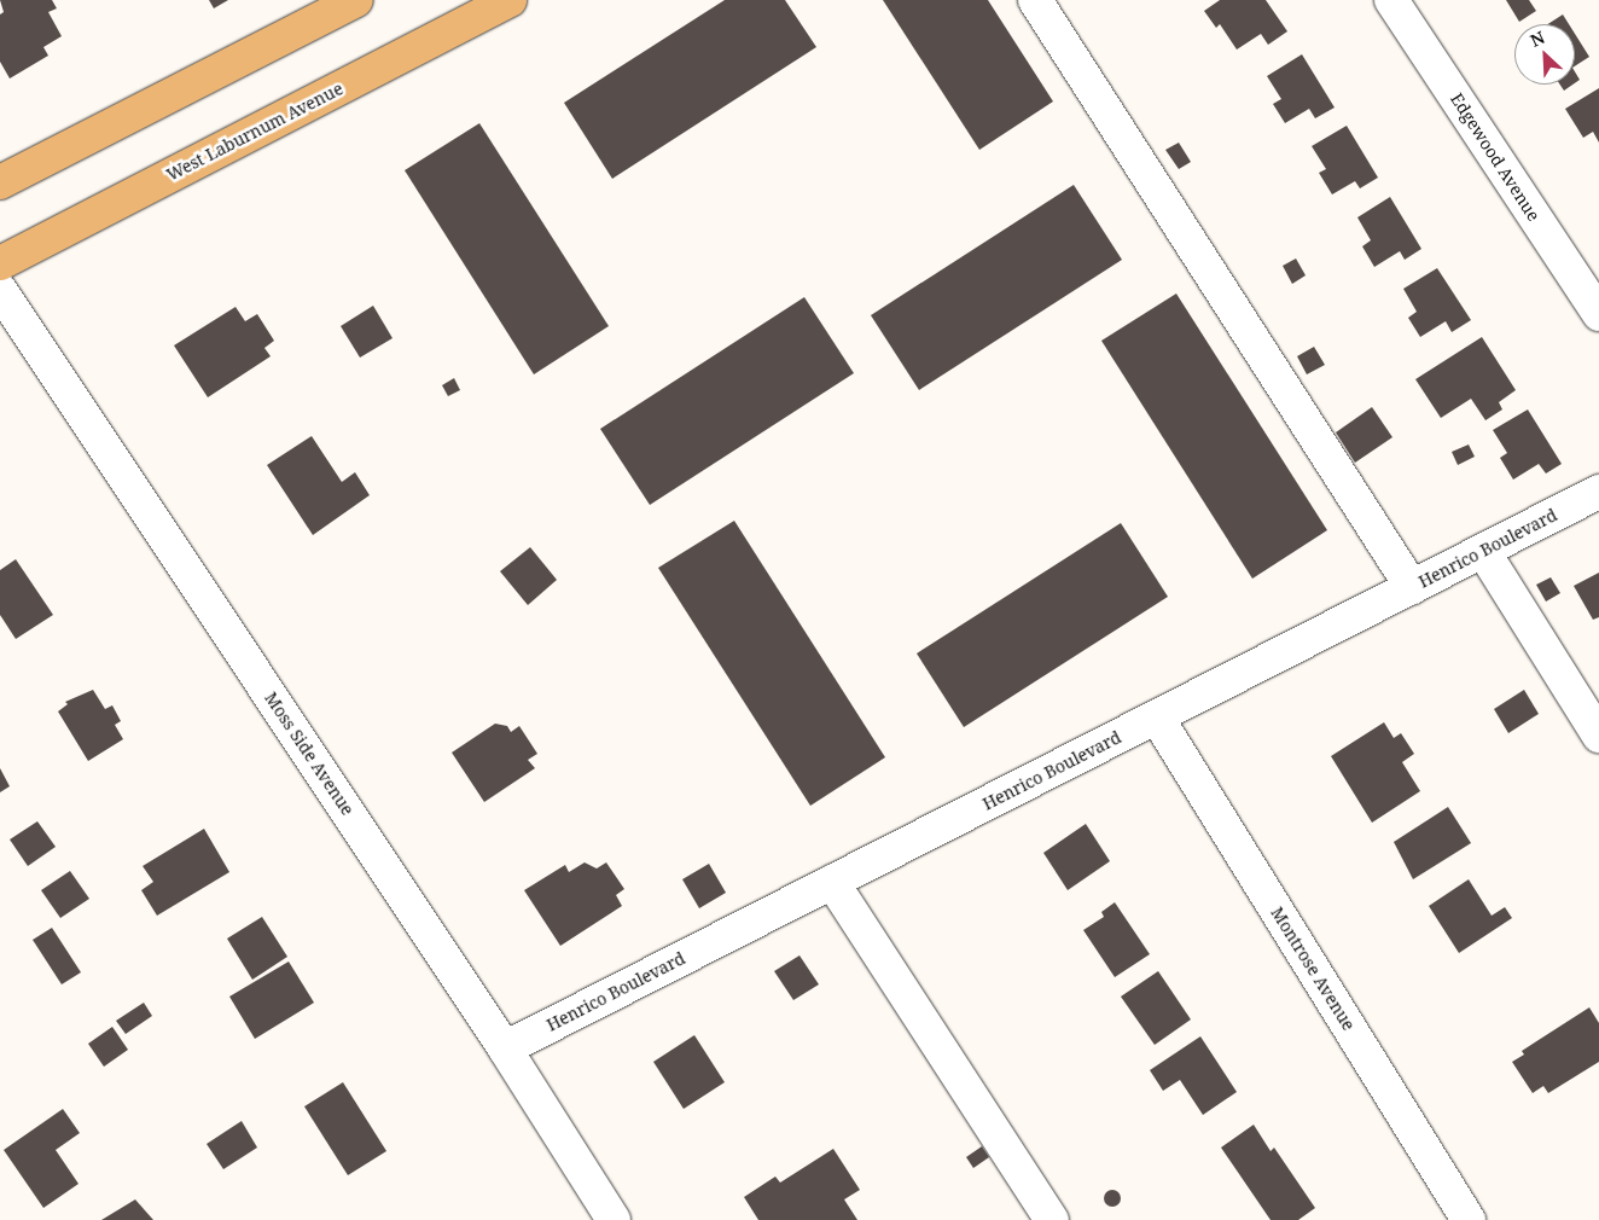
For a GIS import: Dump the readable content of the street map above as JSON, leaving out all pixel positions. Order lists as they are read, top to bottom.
{
  "streets": {
    "main road": ["West Laburnum Avenue"],
    "street": [
      "Edgewood Avenue",
      "Henrico Boulevard",
      "Moss Side Avenue",
      "Montrose Avenue"
    ]
  },
  "crossings": [
    ["Henrico Boulevard", "Moss Side Avenue"],
    ["Henrico Boulevard", "Montrose Avenue"]
  ],
  "north": "top left"
}
